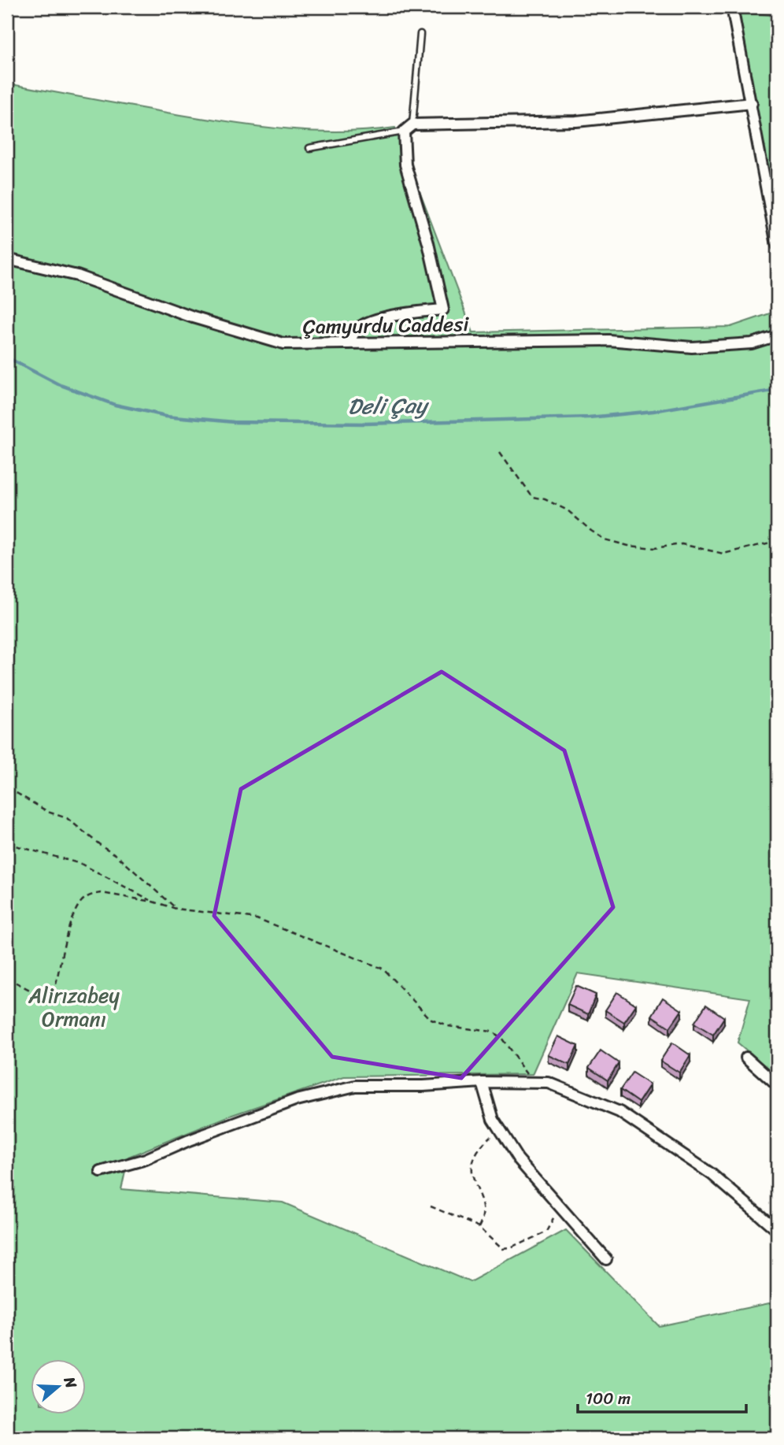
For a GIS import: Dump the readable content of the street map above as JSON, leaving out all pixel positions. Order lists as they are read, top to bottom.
{
  "streets": {
    "street": ["Çamyurdu Caddesi"]
  },
  "water": ["Deli Çay"],
  "parks": ["Alirızabey Ormanı"],
  "scale_bar": "100 m",
  "north": "right"
}
